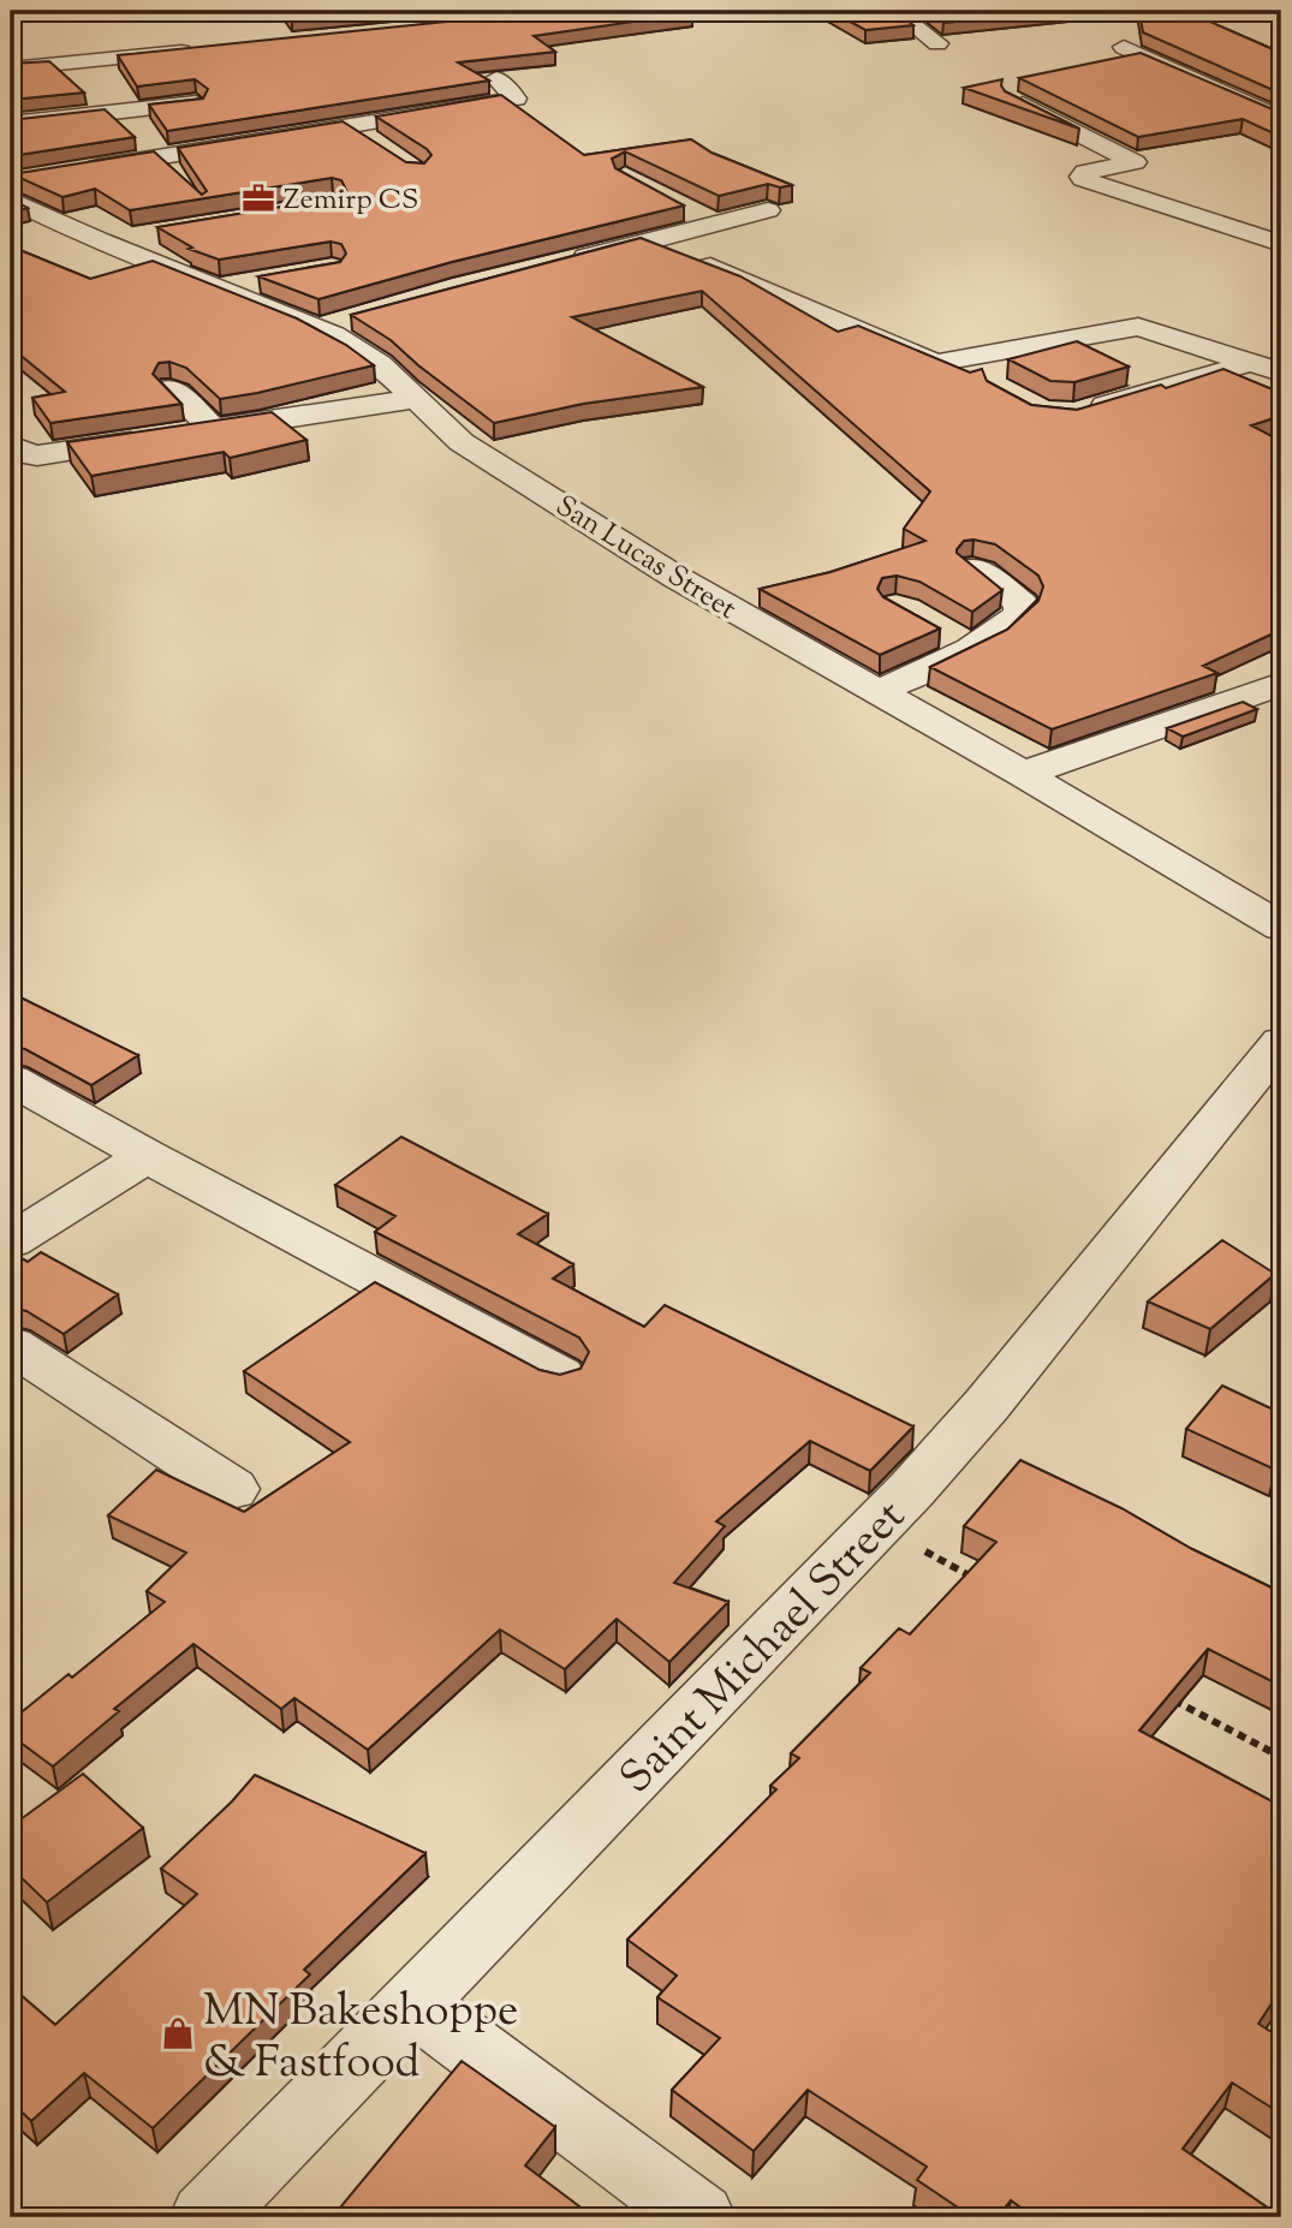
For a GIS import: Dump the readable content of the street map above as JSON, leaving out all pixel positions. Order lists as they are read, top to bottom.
{
  "streets": {
    "street": ["San Lucas Street", "Saint Michael Street"]
  },
  "places": {
    "office": ["Zemirp CS"],
    "shop": ["MN Bakeshoppe & Fastfood"]
  }
}
